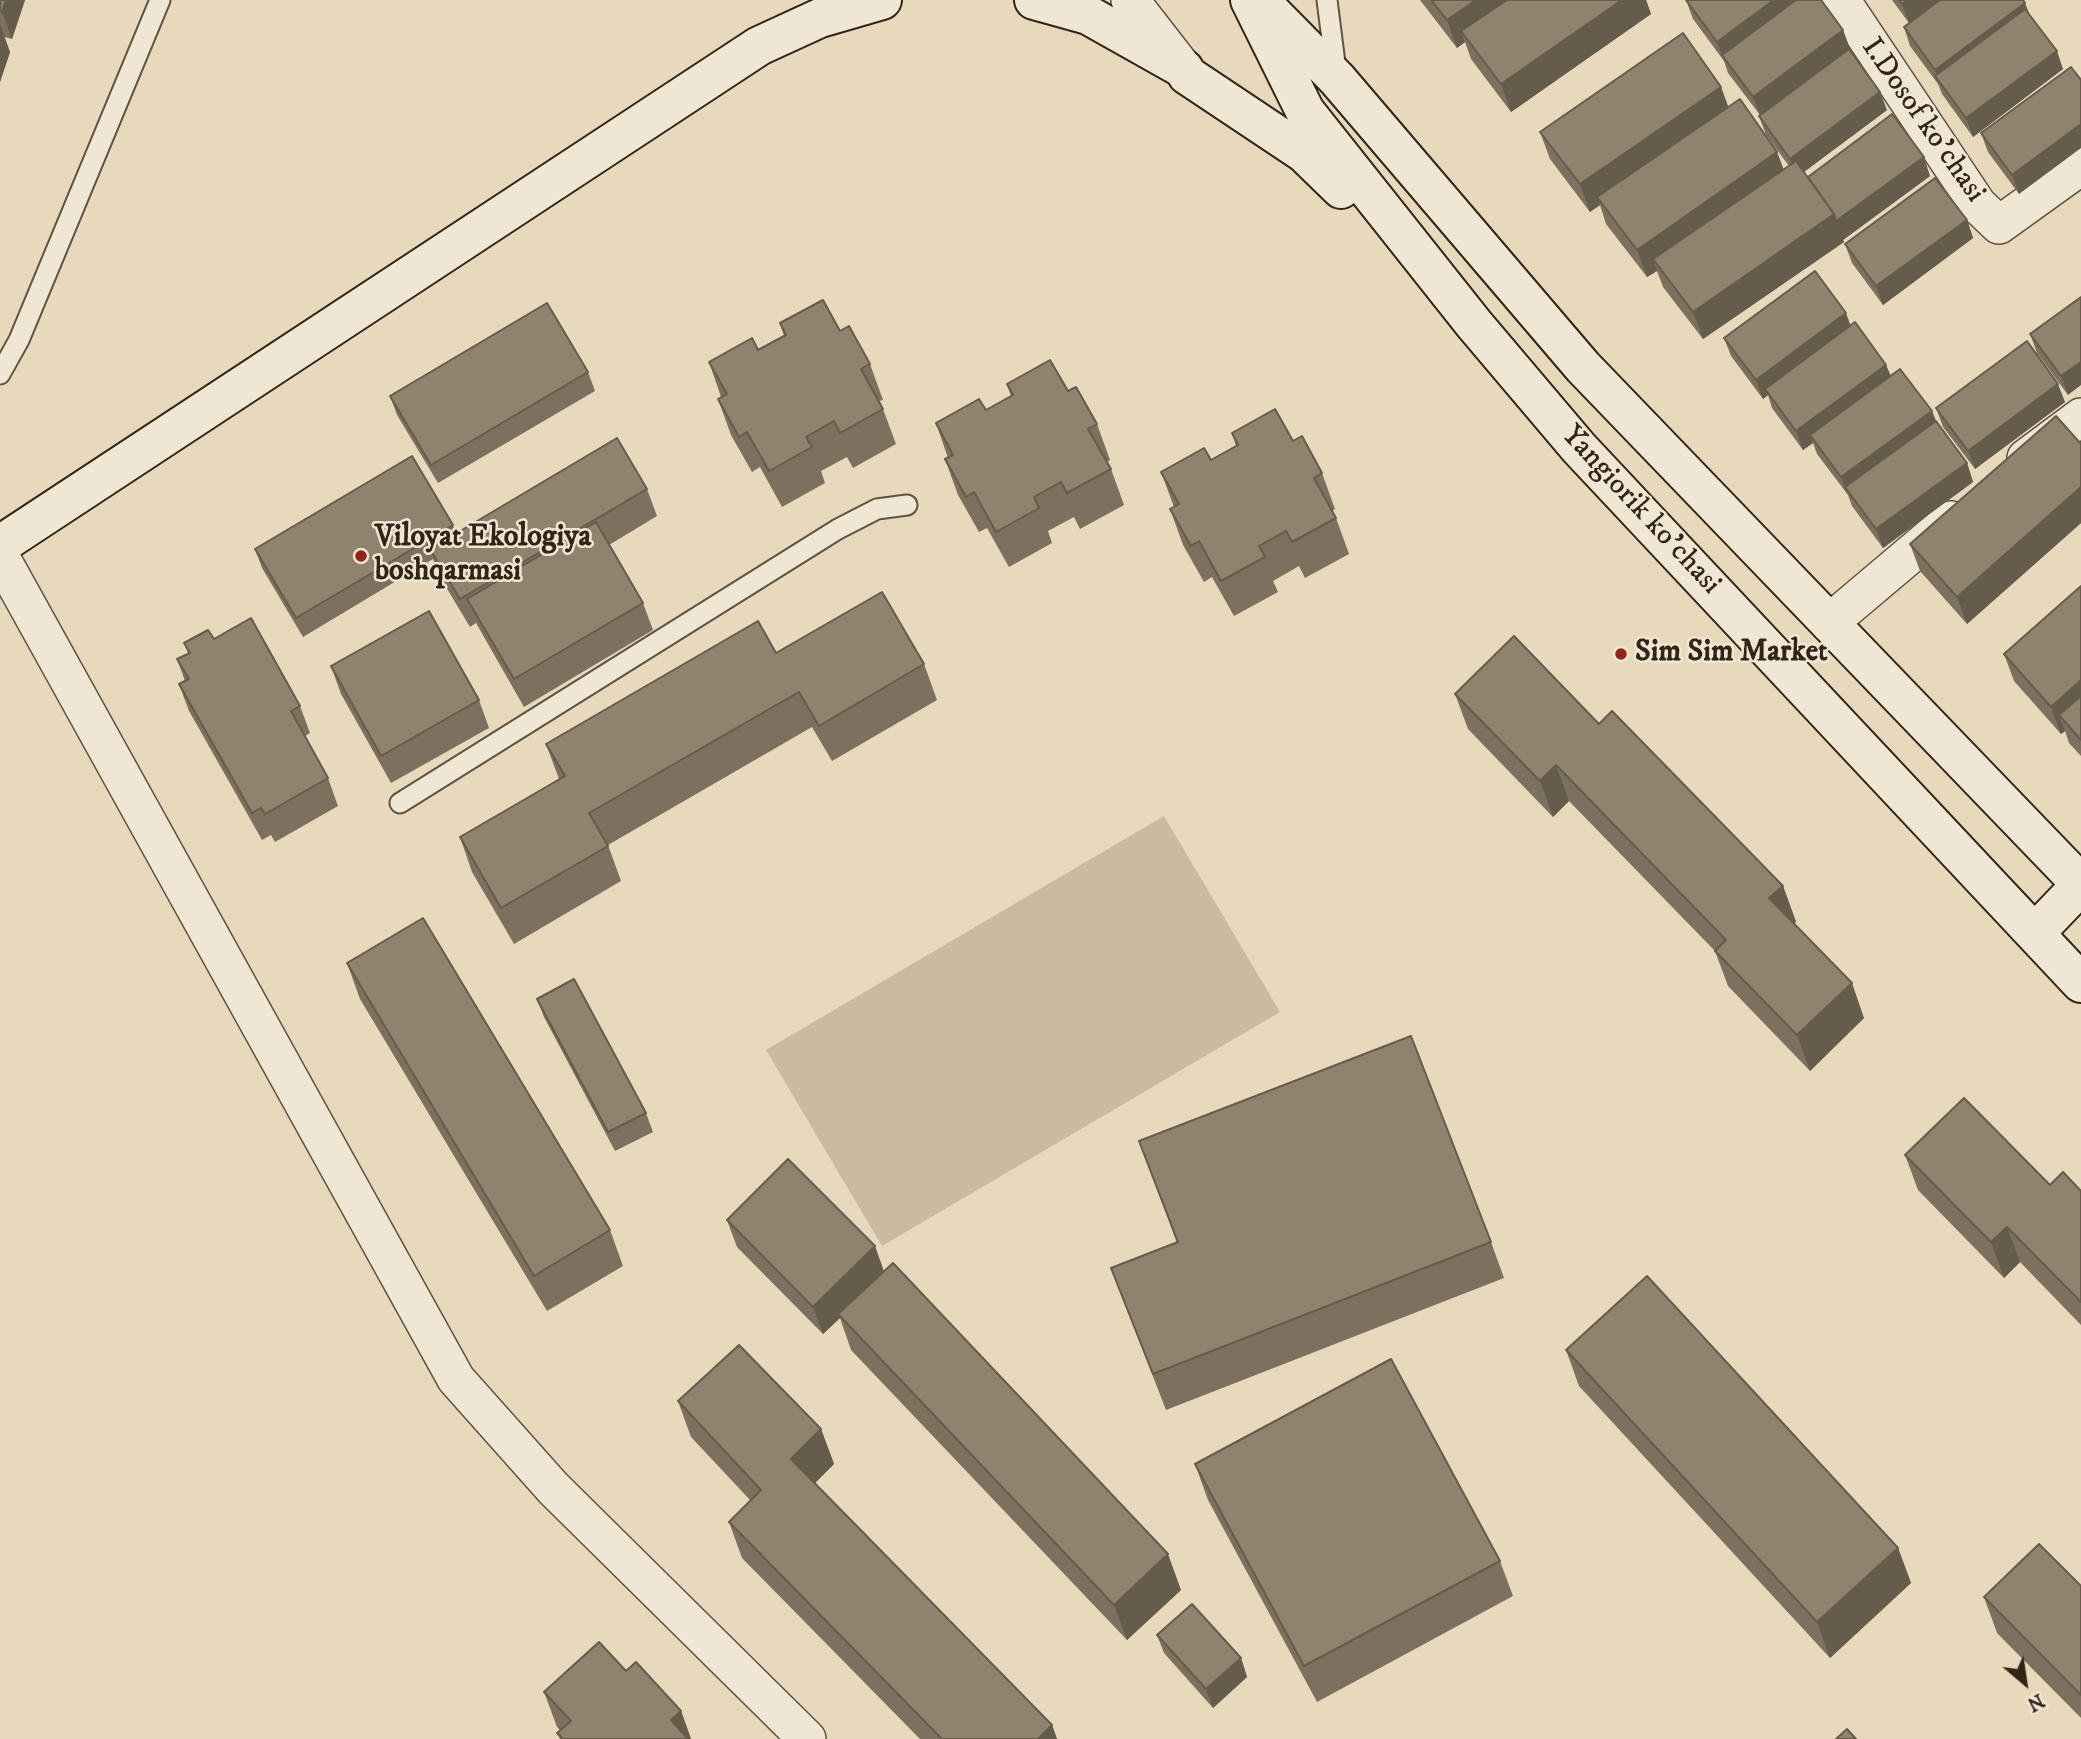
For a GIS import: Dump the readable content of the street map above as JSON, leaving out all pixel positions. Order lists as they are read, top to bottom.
{
  "streets": {
    "main road": ["Yangiorik ko'chasi"],
    "street": ["I.Dosof ko'chasi"]
  },
  "places": ["Viloyat Ekologiya boshqarmasi", "Sim Sim Market"],
  "north": "bottom right"
}
